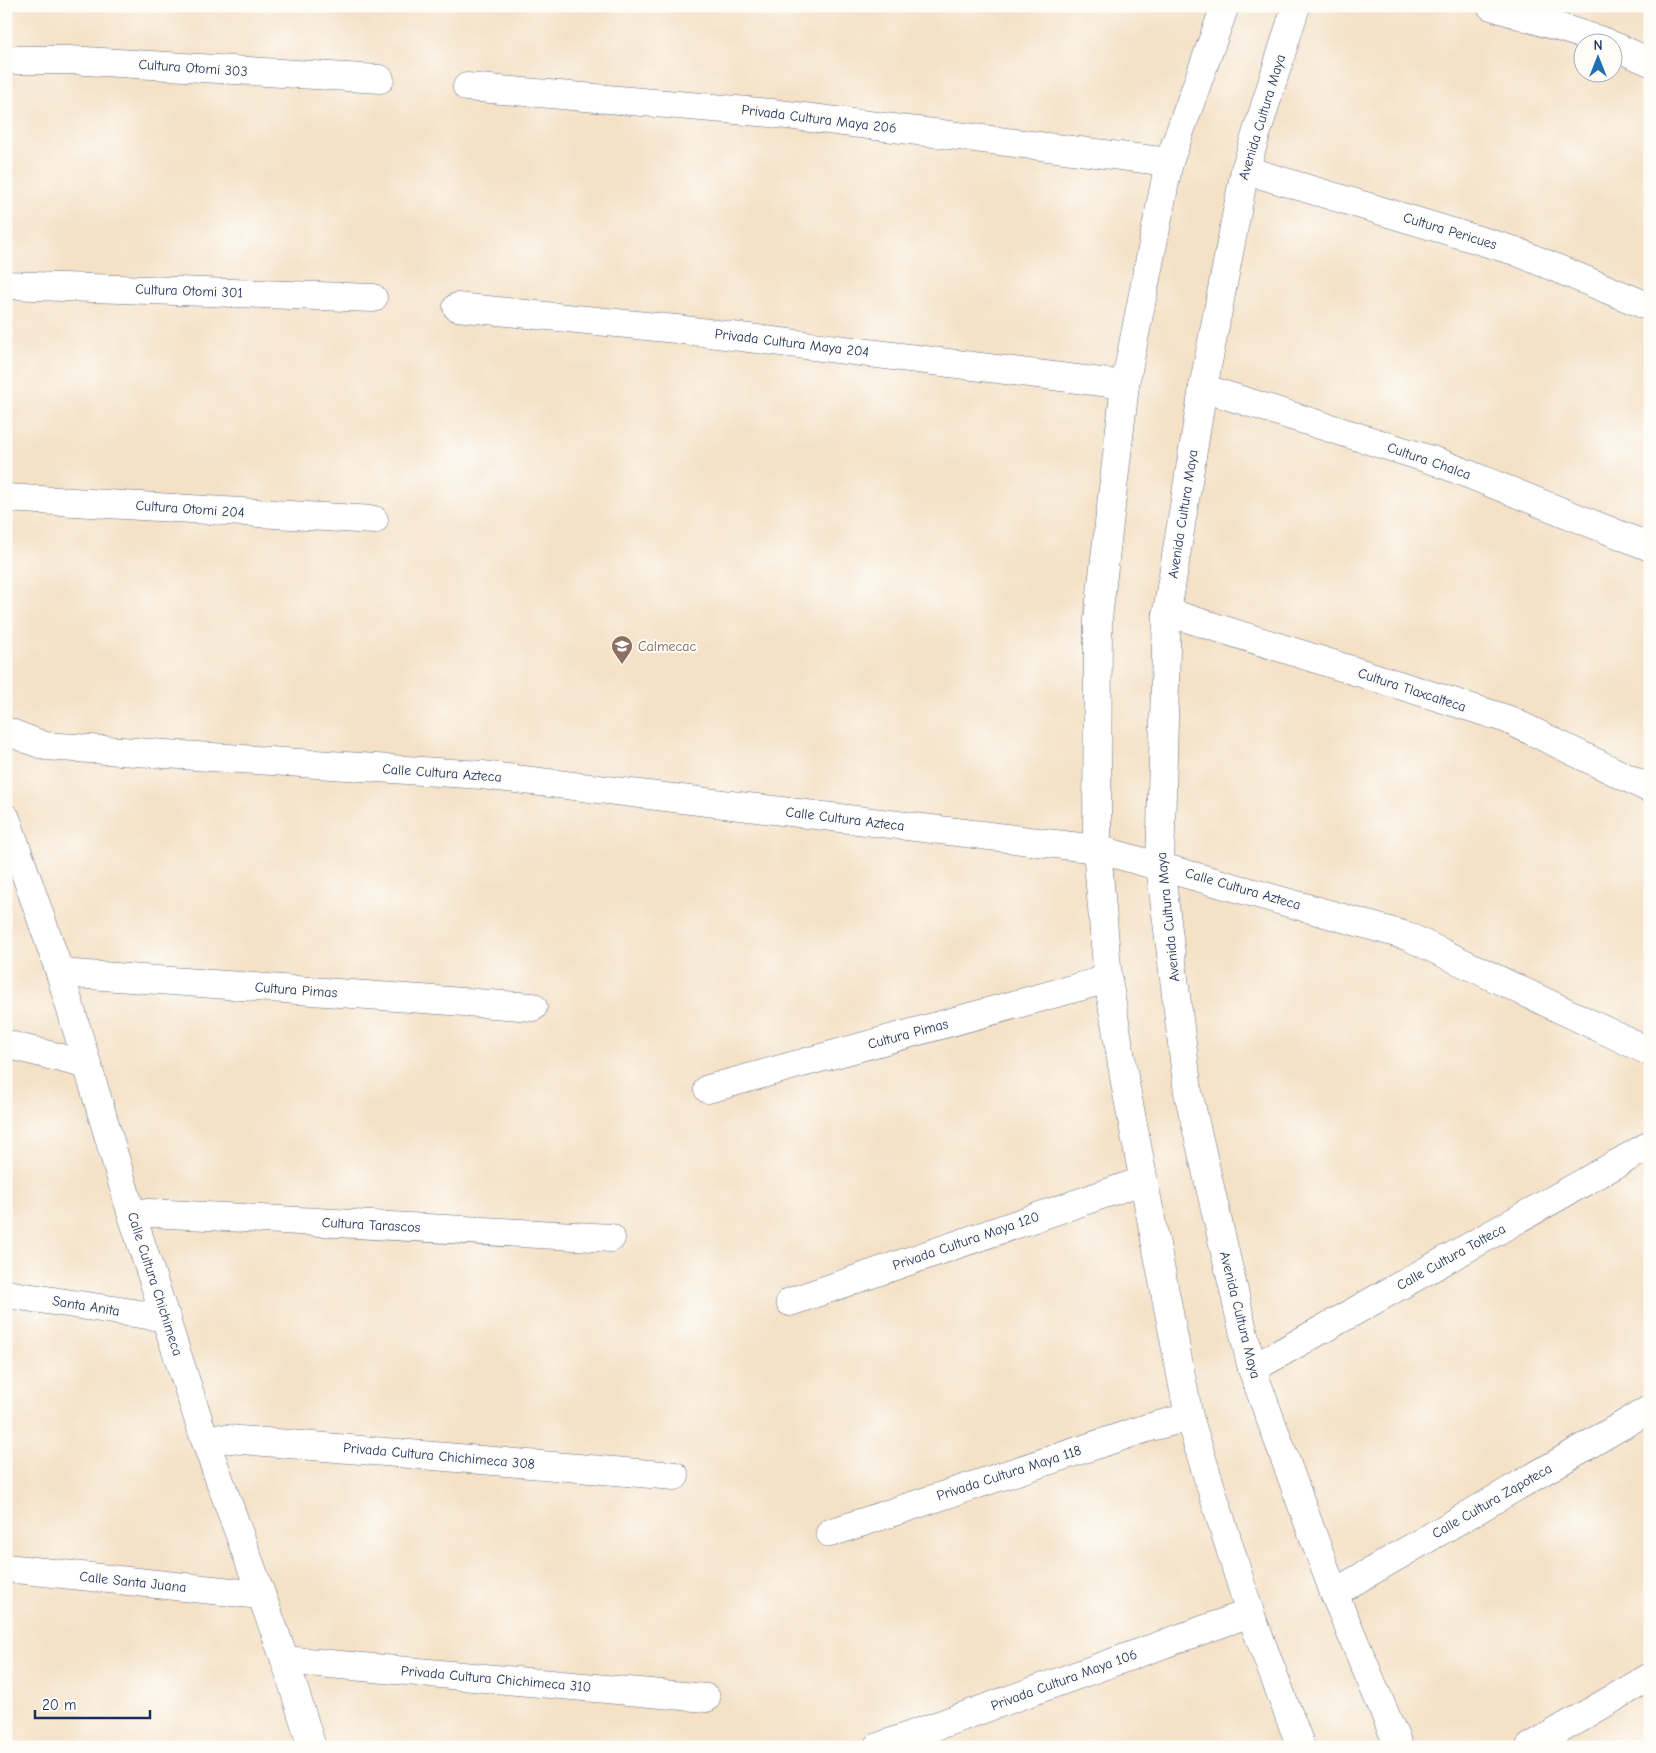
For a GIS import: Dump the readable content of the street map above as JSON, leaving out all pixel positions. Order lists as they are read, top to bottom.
{
  "streets": {
    "street": [
      "Cultura Otomi 303",
      "Avenida Cultura Maya",
      "Privada Cultura Maya 206",
      "Cultura Pericues",
      "Cultura Otomi 301",
      "Privada Cultura Maya 204",
      "Cultura Chalca",
      "Cultura Otomi 204",
      "Cultura Tlaxcalteca",
      "Calle Cultura Azteca",
      "Cultura Pimas",
      "Cultura Tarascos",
      "Privada Cultura Maya 120",
      "Calle Cultura Tolteca",
      "Calle Cultura Chichimeca",
      "Santa Anita",
      "Privada Cultura Chichimeca 308",
      "Privada Cultura Maya 118",
      "Calle Cultura Zapoteca",
      "Calle Santa Juana",
      "Privada Cultura Chichimeca 310",
      "Privada Cultura Maya 106"
    ]
  },
  "crossings": [
    ["Avenida Cultura Maya", "Cultura Pericues"],
    ["Avenida Cultura Maya", "Cultura Chalca"],
    ["Avenida Cultura Maya", "Cultura Tlaxcalteca"],
    ["Avenida Cultura Maya", "Calle Cultura Azteca"],
    ["Avenida Cultura Maya", "Calle Cultura Tolteca"],
    ["Avenida Cultura Maya", "Calle Cultura Zapoteca"],
    ["Cultura Pimas", "Calle Cultura Chichimeca"],
    ["Cultura Tarascos", "Calle Cultura Chichimeca"],
    ["Calle Cultura Chichimeca", "Santa Anita"],
    ["Calle Cultura Chichimeca", "Privada Cultura Chichimeca 308"],
    ["Calle Cultura Chichimeca", "Calle Santa Juana"],
    ["Calle Cultura Chichimeca", "Privada Cultura Chichimeca 310"]
  ],
  "places": {
    "school or university": ["Calmecac"]
  },
  "scale_bar": "20 m",
  "north": "top"
}
